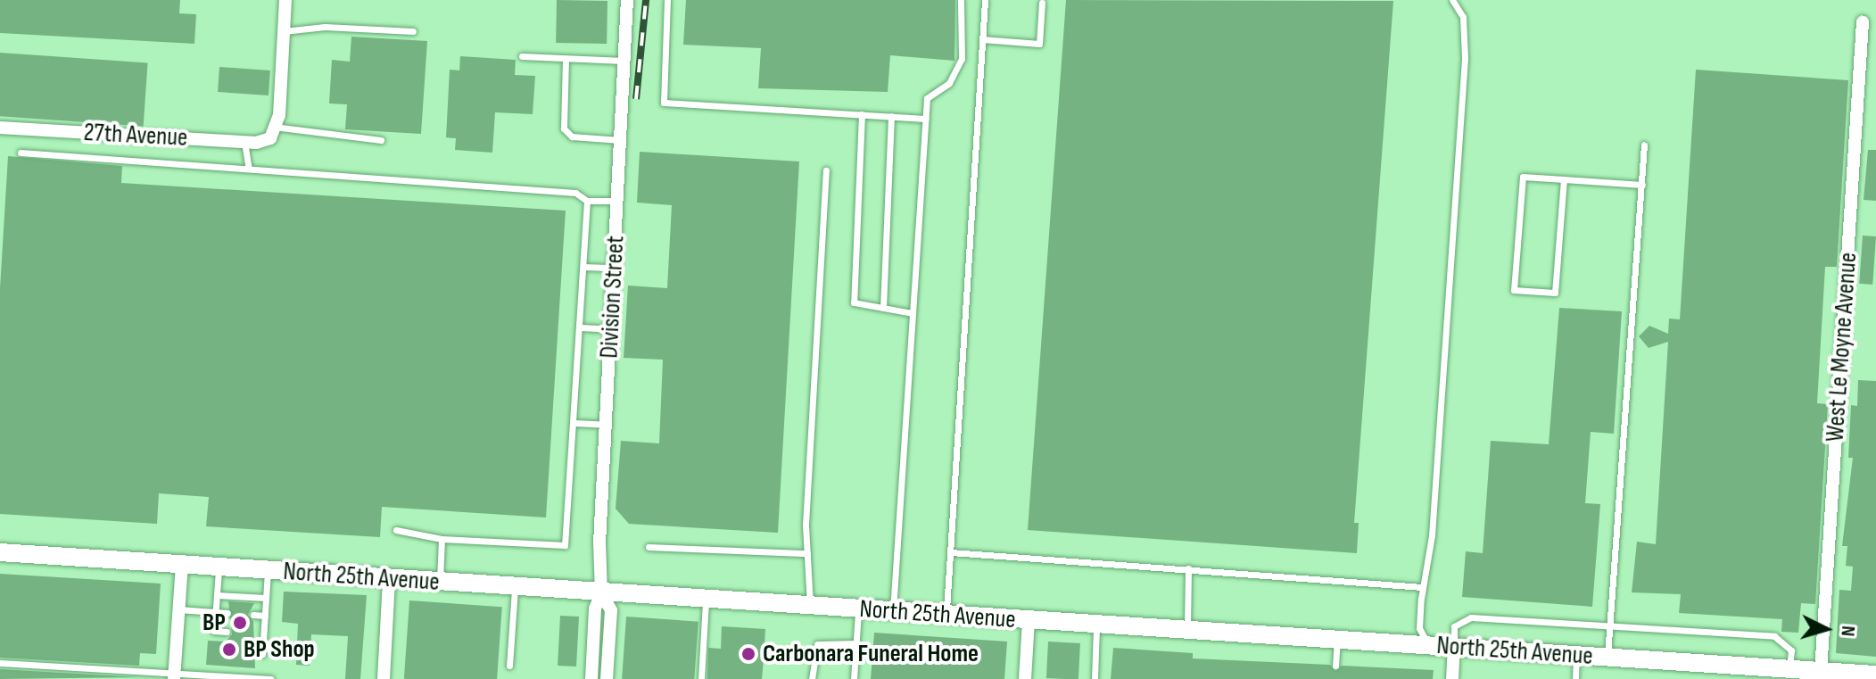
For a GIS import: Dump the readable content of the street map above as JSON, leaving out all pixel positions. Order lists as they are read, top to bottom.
{
  "streets": {
    "main road": ["North 25th Avenue"],
    "street": ["27th Avenue", "Division Street", "West Le Moyne Avenue"]
  },
  "crossings": [
    ["Division Street", "North 25th Avenue"],
    ["West Le Moyne Avenue", "North 25th Avenue"]
  ],
  "places": ["BP", "BP Shop", "Carbonara Funeral Home"],
  "north": "right"
}
